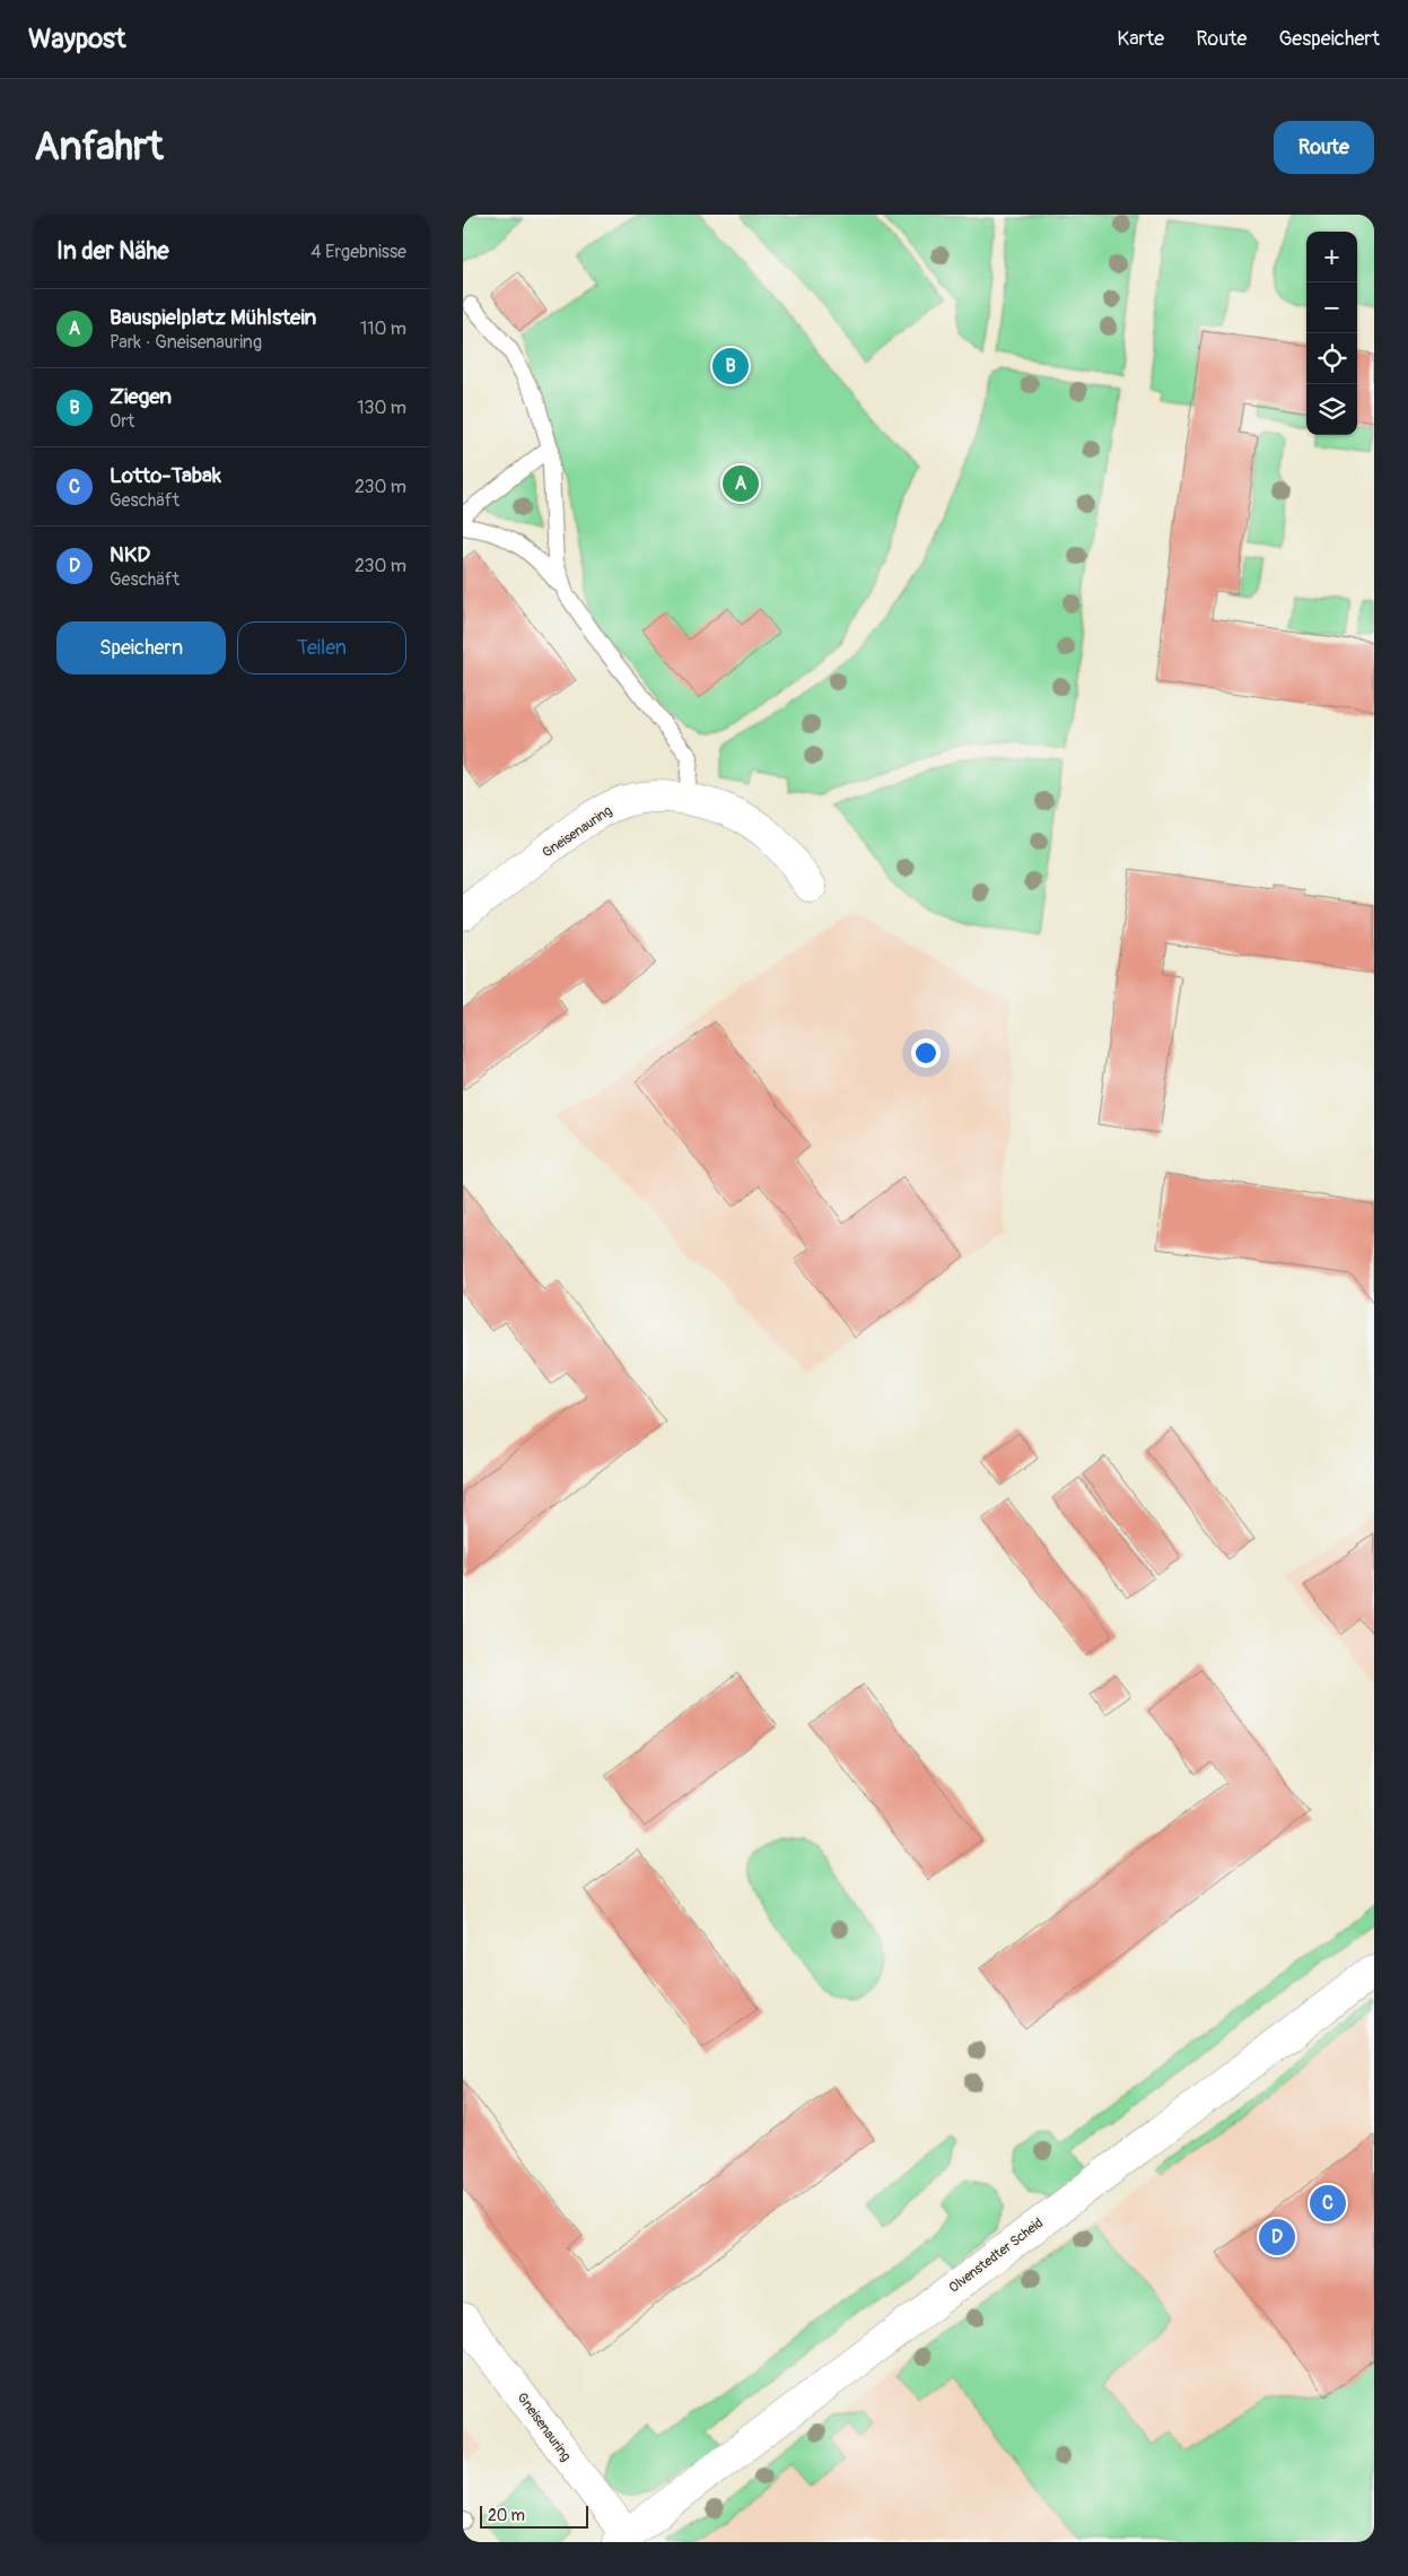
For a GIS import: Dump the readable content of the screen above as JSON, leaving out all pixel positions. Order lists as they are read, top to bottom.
{
  "streets": {
    "street": ["Gneisenauring", "Olvenstedter Scheid"]
  },
  "crossings": [
    ["Gneisenauring", "Olvenstedter Scheid"]
  ],
  "scale_bar": "20 m",
  "page": {
    "header": "Waypost",
    "nav": ["Karte", "Route", "Gespeichert"],
    "buttons": [
      "Route",
      ["Speichern", "Teilen"]
    ],
    "title": "Anfahrt",
    "heading": ["In der Nähe", "4 Ergebnisse"],
    "map_buttons": ["+", "−"],
    "list": [
      {
        "mark": "A",
        "name": "Bauspielplatz Mühlstein",
        "note": "Park · Gneisenauring",
        "value": "110 m"
      },
      {
        "mark": "B",
        "name": "Ziegen",
        "note": "Ort",
        "value": "130 m"
      },
      {
        "mark": "C",
        "name": "Lotto-Tabak",
        "note": "Geschäft",
        "value": "230 m"
      },
      {
        "mark": "D",
        "name": "NKD",
        "note": "Geschäft",
        "value": "230 m"
      }
    ],
    "pins": [
      "B",
      "A",
      "C",
      "D"
    ],
    "scale": "20 m"
  }
}
